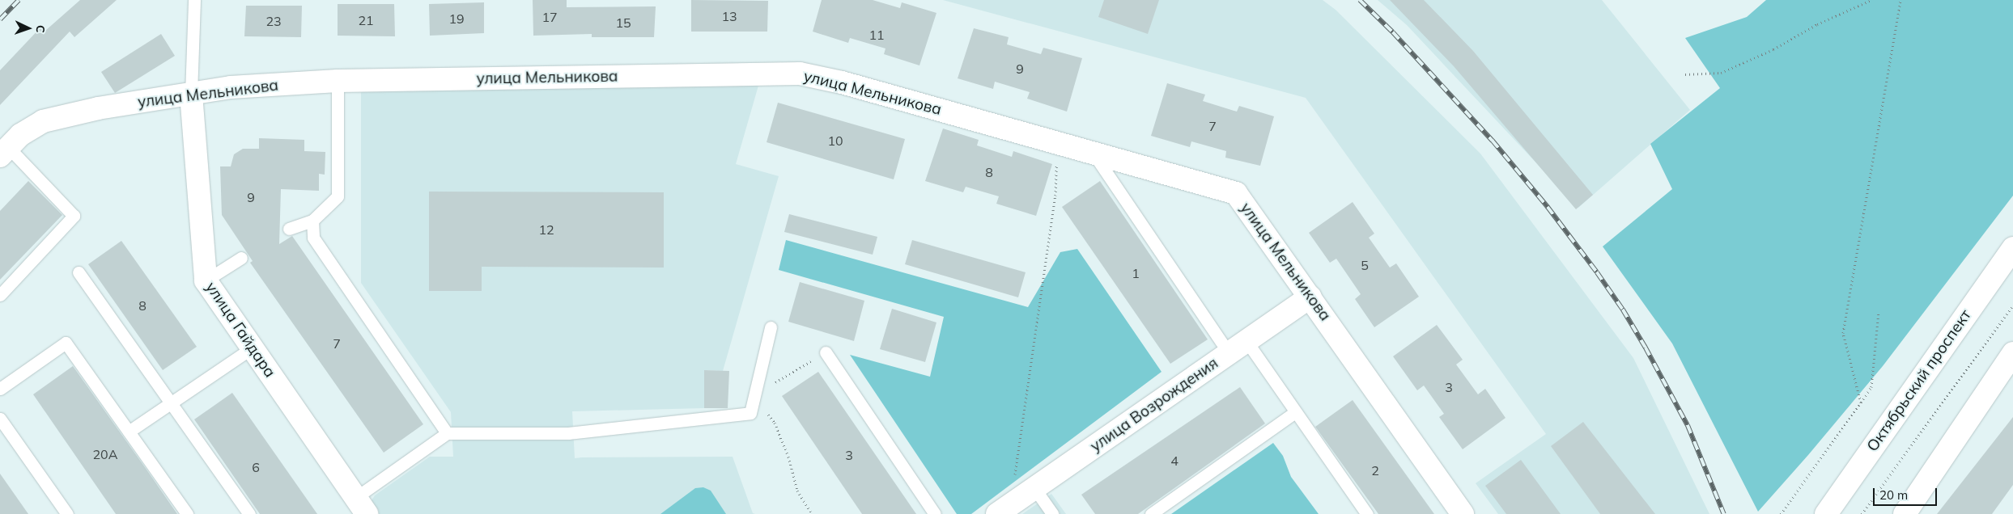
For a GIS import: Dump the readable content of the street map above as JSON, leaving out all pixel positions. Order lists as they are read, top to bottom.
{
  "streets": {
    "street": [
      "улица Мельникова",
      "улица Гайдара",
      "Октябрьский проспект",
      "улица Возрождения"
    ]
  },
  "crossings": [
    ["улица Мельникова", "улица Гайдара"],
    ["улица Мельникова", "улица Возрождения"]
  ],
  "house_numbers": [
    "13",
    "17",
    "19",
    "21",
    "23",
    "15",
    "11",
    "9",
    "7",
    "10",
    "8",
    "9",
    "12",
    "5",
    "1",
    "8",
    "7",
    "3",
    "20А",
    "3",
    "4",
    "6",
    "2"
  ],
  "scale_bar": "20 m",
  "north": "right"
}
